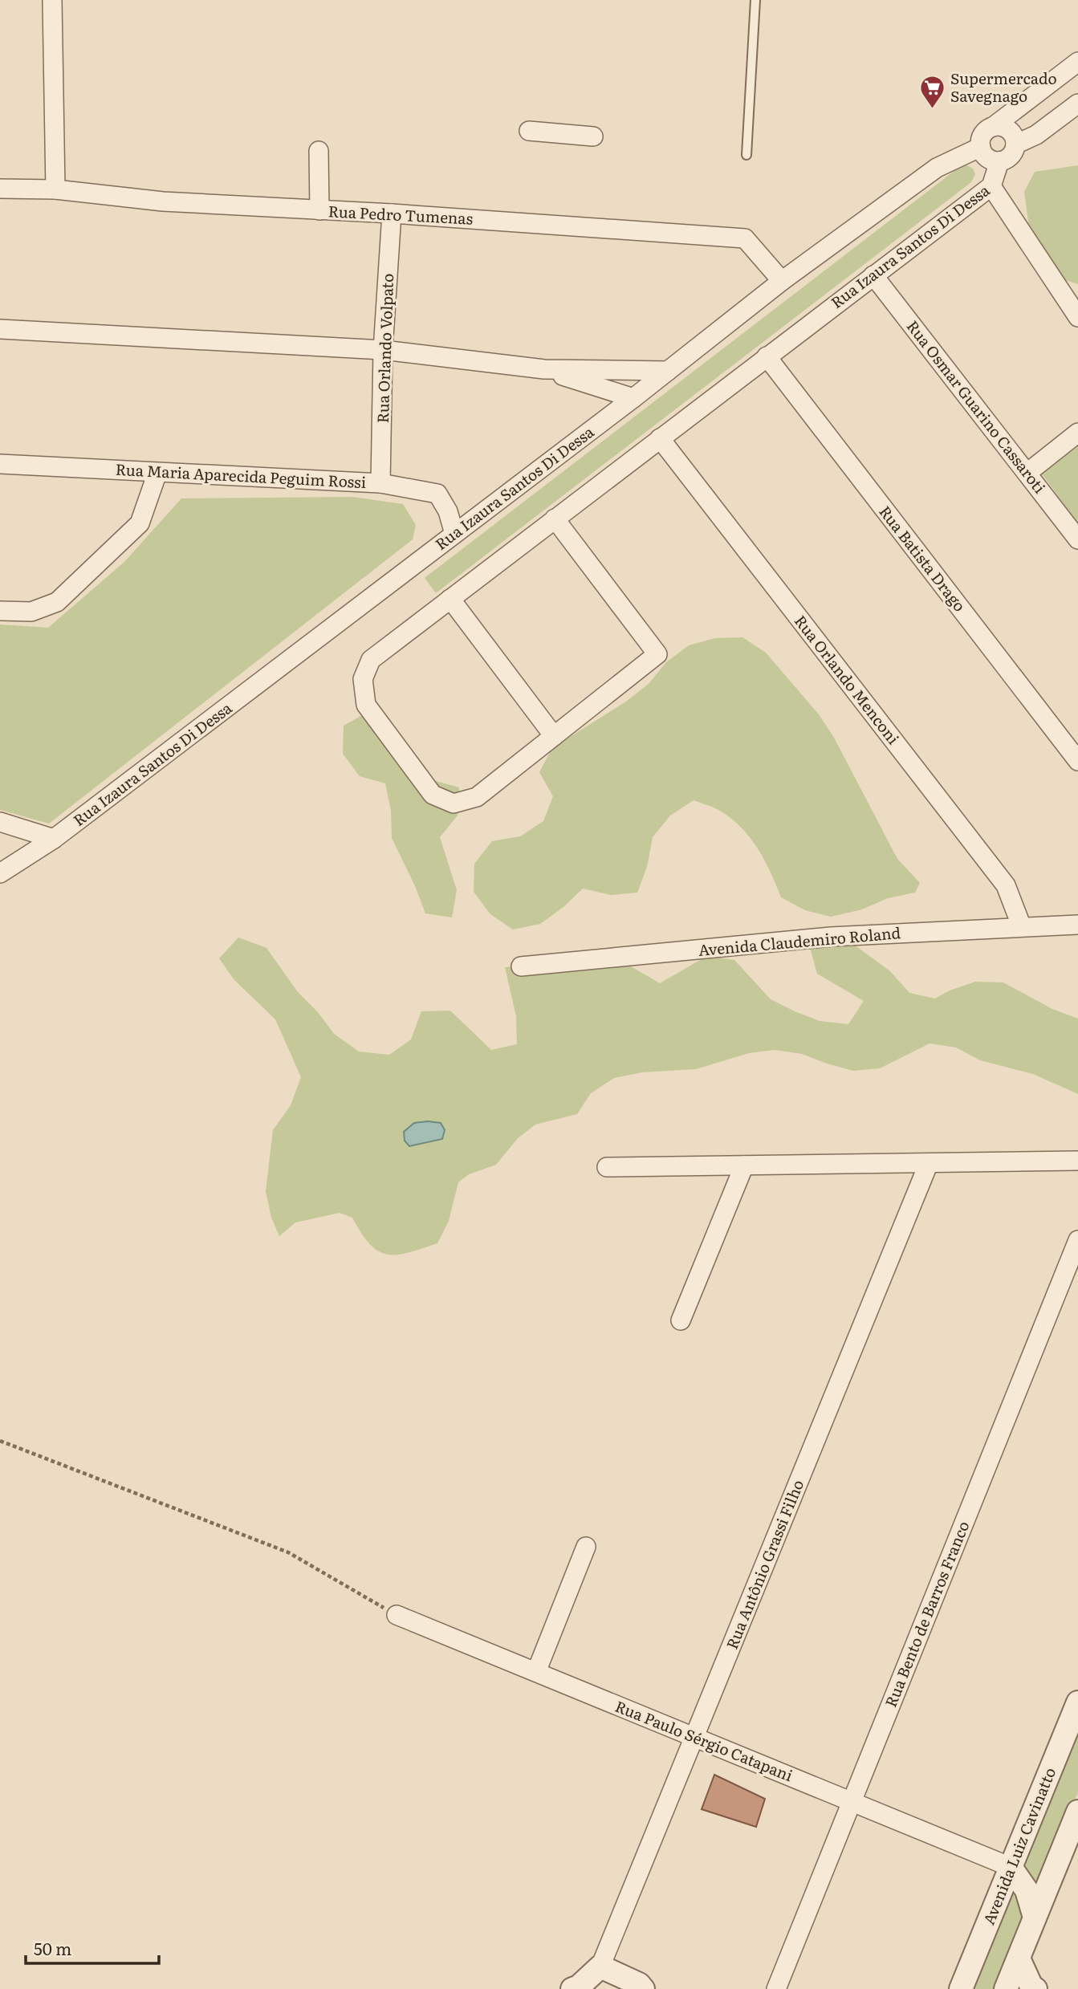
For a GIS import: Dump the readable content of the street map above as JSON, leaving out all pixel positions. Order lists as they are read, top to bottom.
{
  "streets": {
    "street": [
      "Rua Pedro Tumenas",
      "Rua Izaura Santos Di Dessa",
      "Rua Orlando Volpato",
      "Rua Osmar Guarino Cassaroti",
      "Rua Maria Aparecida Peguim Rossi",
      "Rua Batista Drago",
      "Rua Orlando Menconi",
      "Avenida Claudemiro Roland",
      "Rua Antônio Grassi Filho",
      "Rua Bento de Barros Franco",
      "Rua Paulo Sérgio Catapani",
      "Avenida Luiz Cavinatto"
    ]
  },
  "crossings": [
    ["Rua Pedro Tumenas", "Rua Izaura Santos Di Dessa"],
    ["Rua Pedro Tumenas", "Rua Orlando Volpato"],
    ["Rua Izaura Santos Di Dessa", "Rua Osmar Guarino Cassaroti"],
    ["Rua Izaura Santos Di Dessa", "Rua Maria Aparecida Peguim Rossi"],
    ["Rua Izaura Santos Di Dessa", "Rua Batista Drago"],
    ["Rua Izaura Santos Di Dessa", "Rua Orlando Menconi"],
    ["Rua Orlando Volpato", "Rua Maria Aparecida Peguim Rossi"],
    ["Rua Orlando Menconi", "Avenida Claudemiro Roland"],
    ["Rua Antônio Grassi Filho", "Rua Paulo Sérgio Catapani"],
    ["Rua Bento de Barros Franco", "Rua Paulo Sérgio Catapani"],
    ["Rua Paulo Sérgio Catapani", "Avenida Luiz Cavinatto"]
  ],
  "places": {
    "supermarket": ["Supermercado Savegnago"]
  },
  "scale_bar": "50 m"
}
